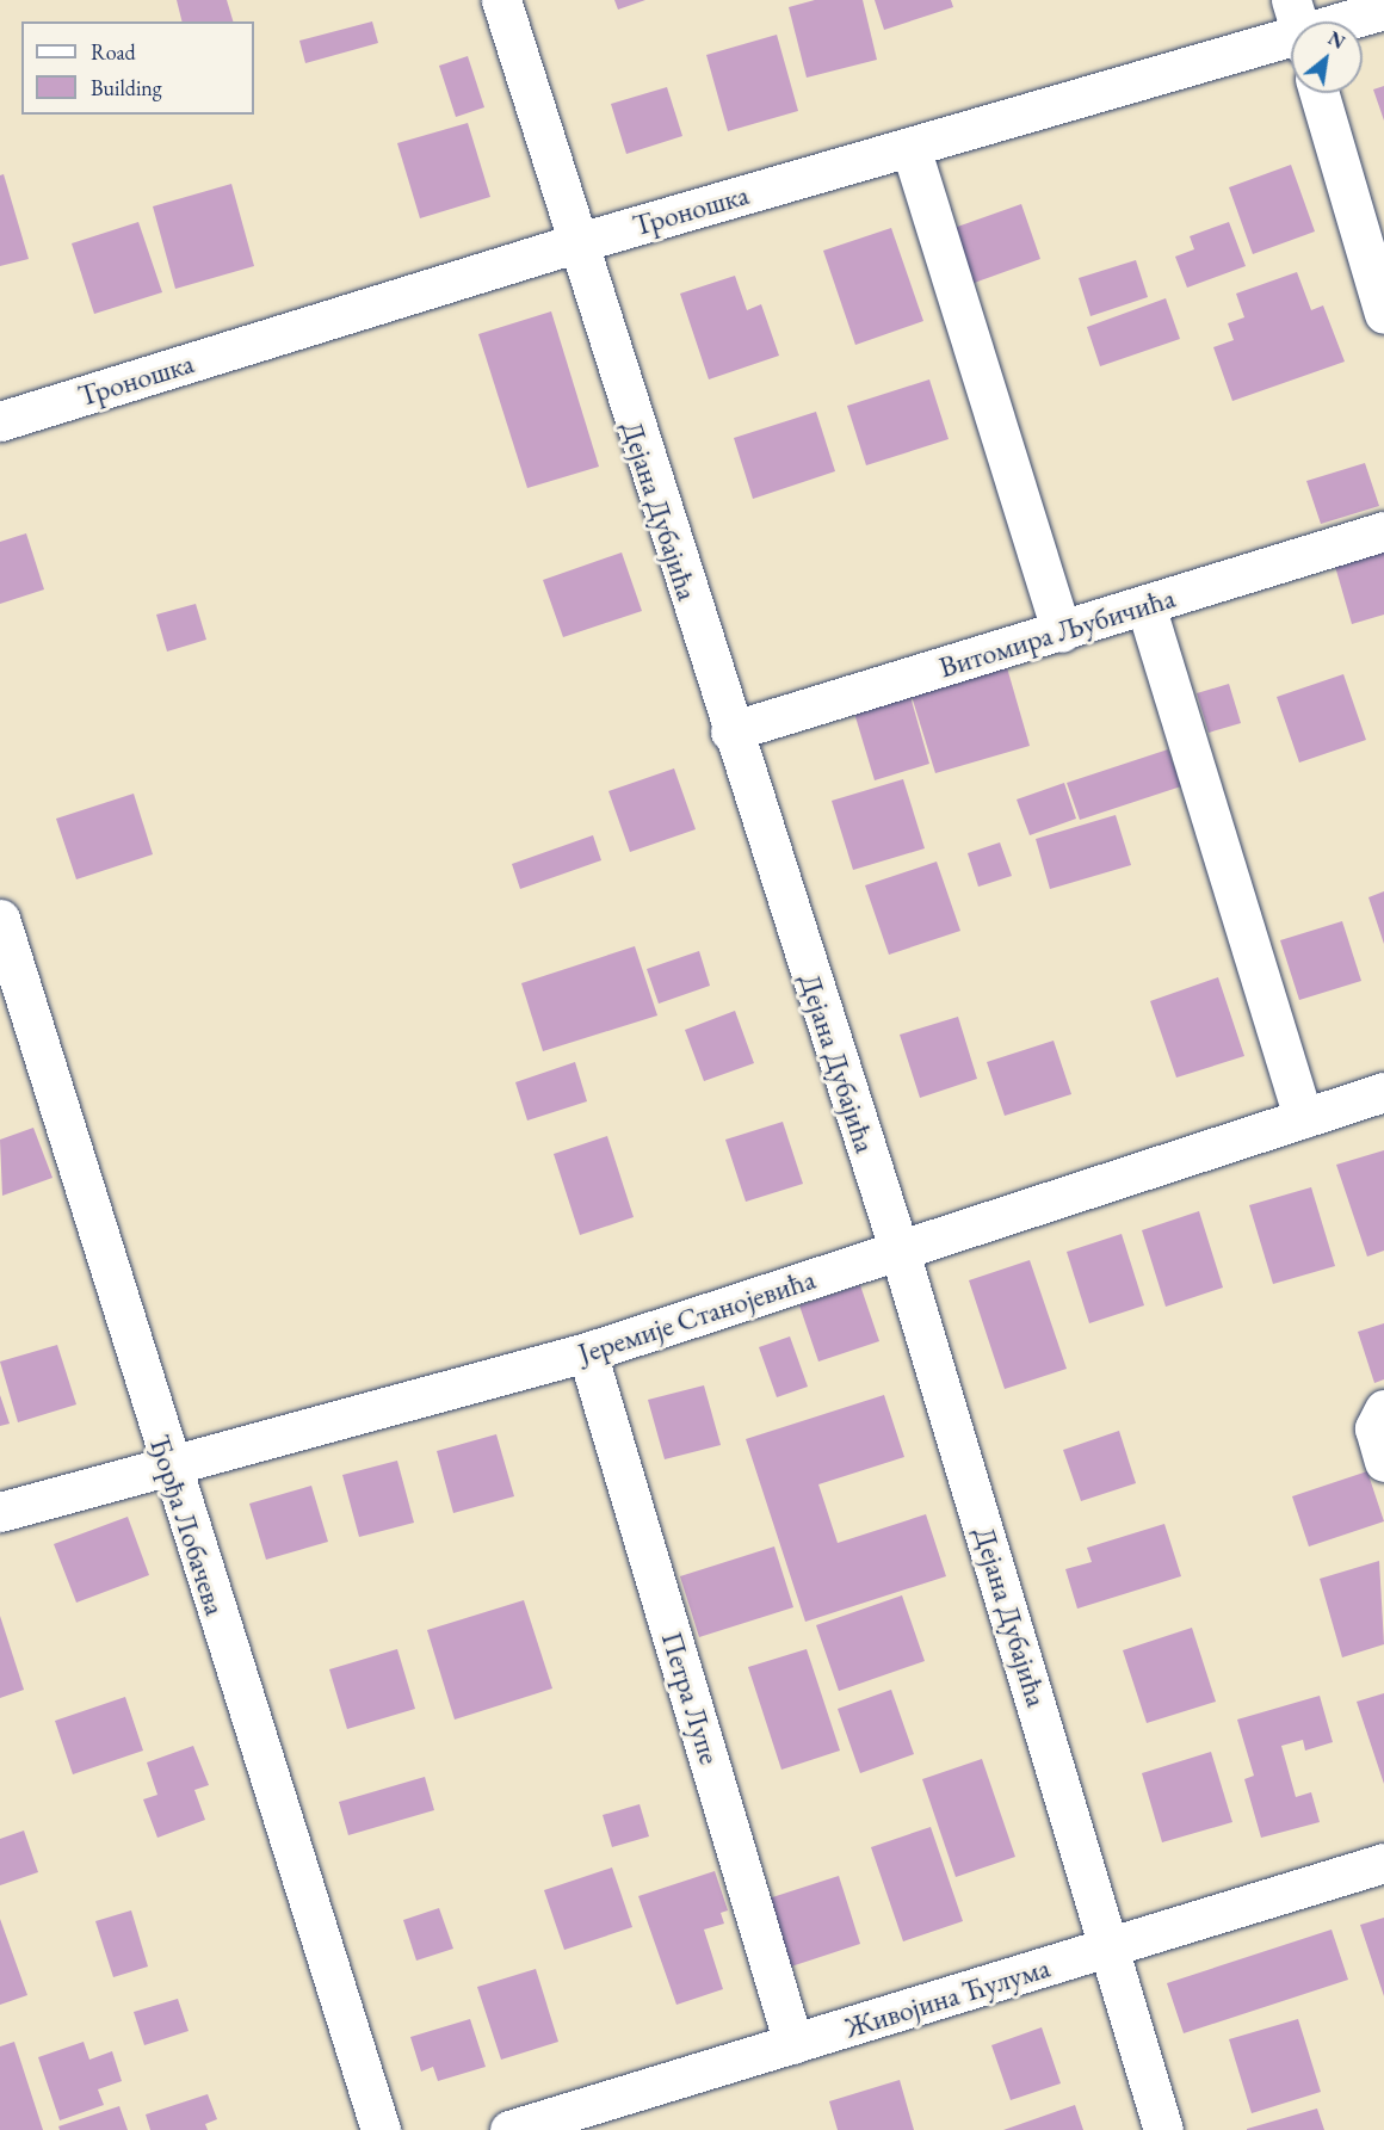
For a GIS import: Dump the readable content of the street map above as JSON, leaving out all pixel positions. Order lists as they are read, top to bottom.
{
  "streets": {
    "street": [
      "Троношка",
      "Дејана Дубајића",
      "Витомира Љубичића",
      "Јеремије Станојевића",
      "Ђорђа Лобачева",
      "Петра Лупе",
      "Живојина Ћулума"
    ]
  },
  "crossings": [
    ["Троношка", "Дејана Дубајића"],
    ["Дејана Дубајића", "Витомира Љубичића"],
    ["Дејана Дубајића", "Јеремије Станојевића"],
    ["Дејана Дубајића", "Живојина Ћулума"],
    ["Јеремије Станојевића", "Ђорђа Лобачева"],
    ["Јеремије Станојевића", "Петра Лупе"],
    ["Петра Лупе", "Живојина Ћулума"]
  ],
  "legend": ["Road", "Building"],
  "north": "top right"
}
